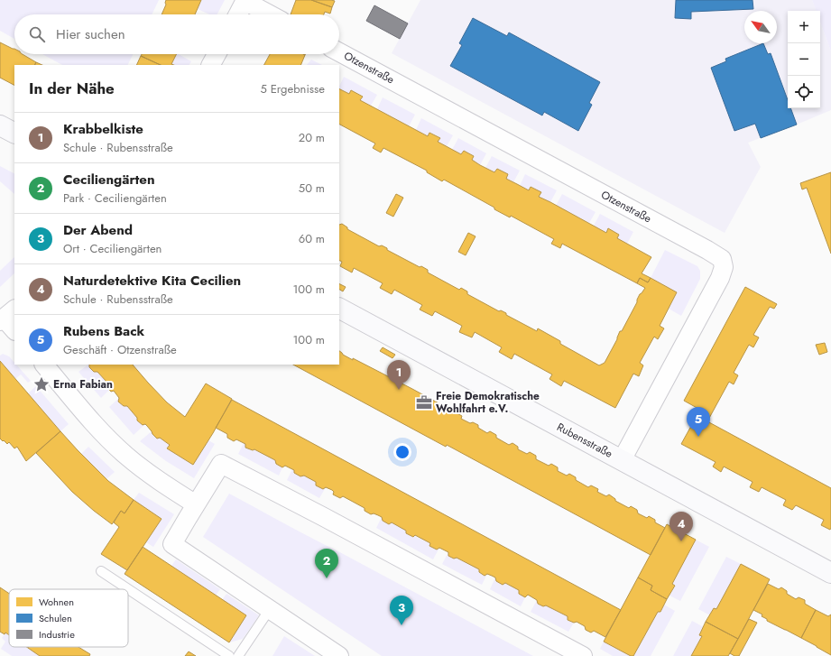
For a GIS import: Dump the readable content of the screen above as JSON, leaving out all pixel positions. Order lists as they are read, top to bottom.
{
  "streets": {
    "street": ["Otzenstraße", "Rubensstraße"]
  },
  "crossings": [
    ["Otzenstraße", "Rubensstraße"]
  ],
  "places": {
    "place": ["Erna Fabian"],
    "office": ["Freie Demokratische Wohlfahrt e.V."]
  },
  "legend": ["Wohnen", "Schulen", "Industrie"],
  "north": "top left",
  "page": {
    "map_buttons": ["+", "−"],
    "search": "Hier suchen",
    "heading": ["In der Nähe", "5 Ergebnisse"],
    "list": [
      {
        "mark": "1",
        "name": "Krabbelkiste",
        "note": "Schule · Rubensstraße",
        "value": "20 m"
      },
      {
        "mark": "2",
        "name": "Ceciliengärten",
        "note": "Park · Ceciliengärten",
        "value": "50 m"
      },
      {
        "mark": "3",
        "name": "Der Abend",
        "note": "Ort · Ceciliengärten",
        "value": "60 m"
      },
      {
        "mark": "4",
        "name": "Naturdetektive Kita Cecilien",
        "note": "Schule · Rubensstraße",
        "value": "100 m"
      },
      {
        "mark": "5",
        "name": "Rubens Back",
        "note": "Geschäft · Otzenstraße",
        "value": "100 m"
      }
    ],
    "pins": [
      "1",
      "5",
      "4",
      "2",
      "3"
    ]
  }
}
